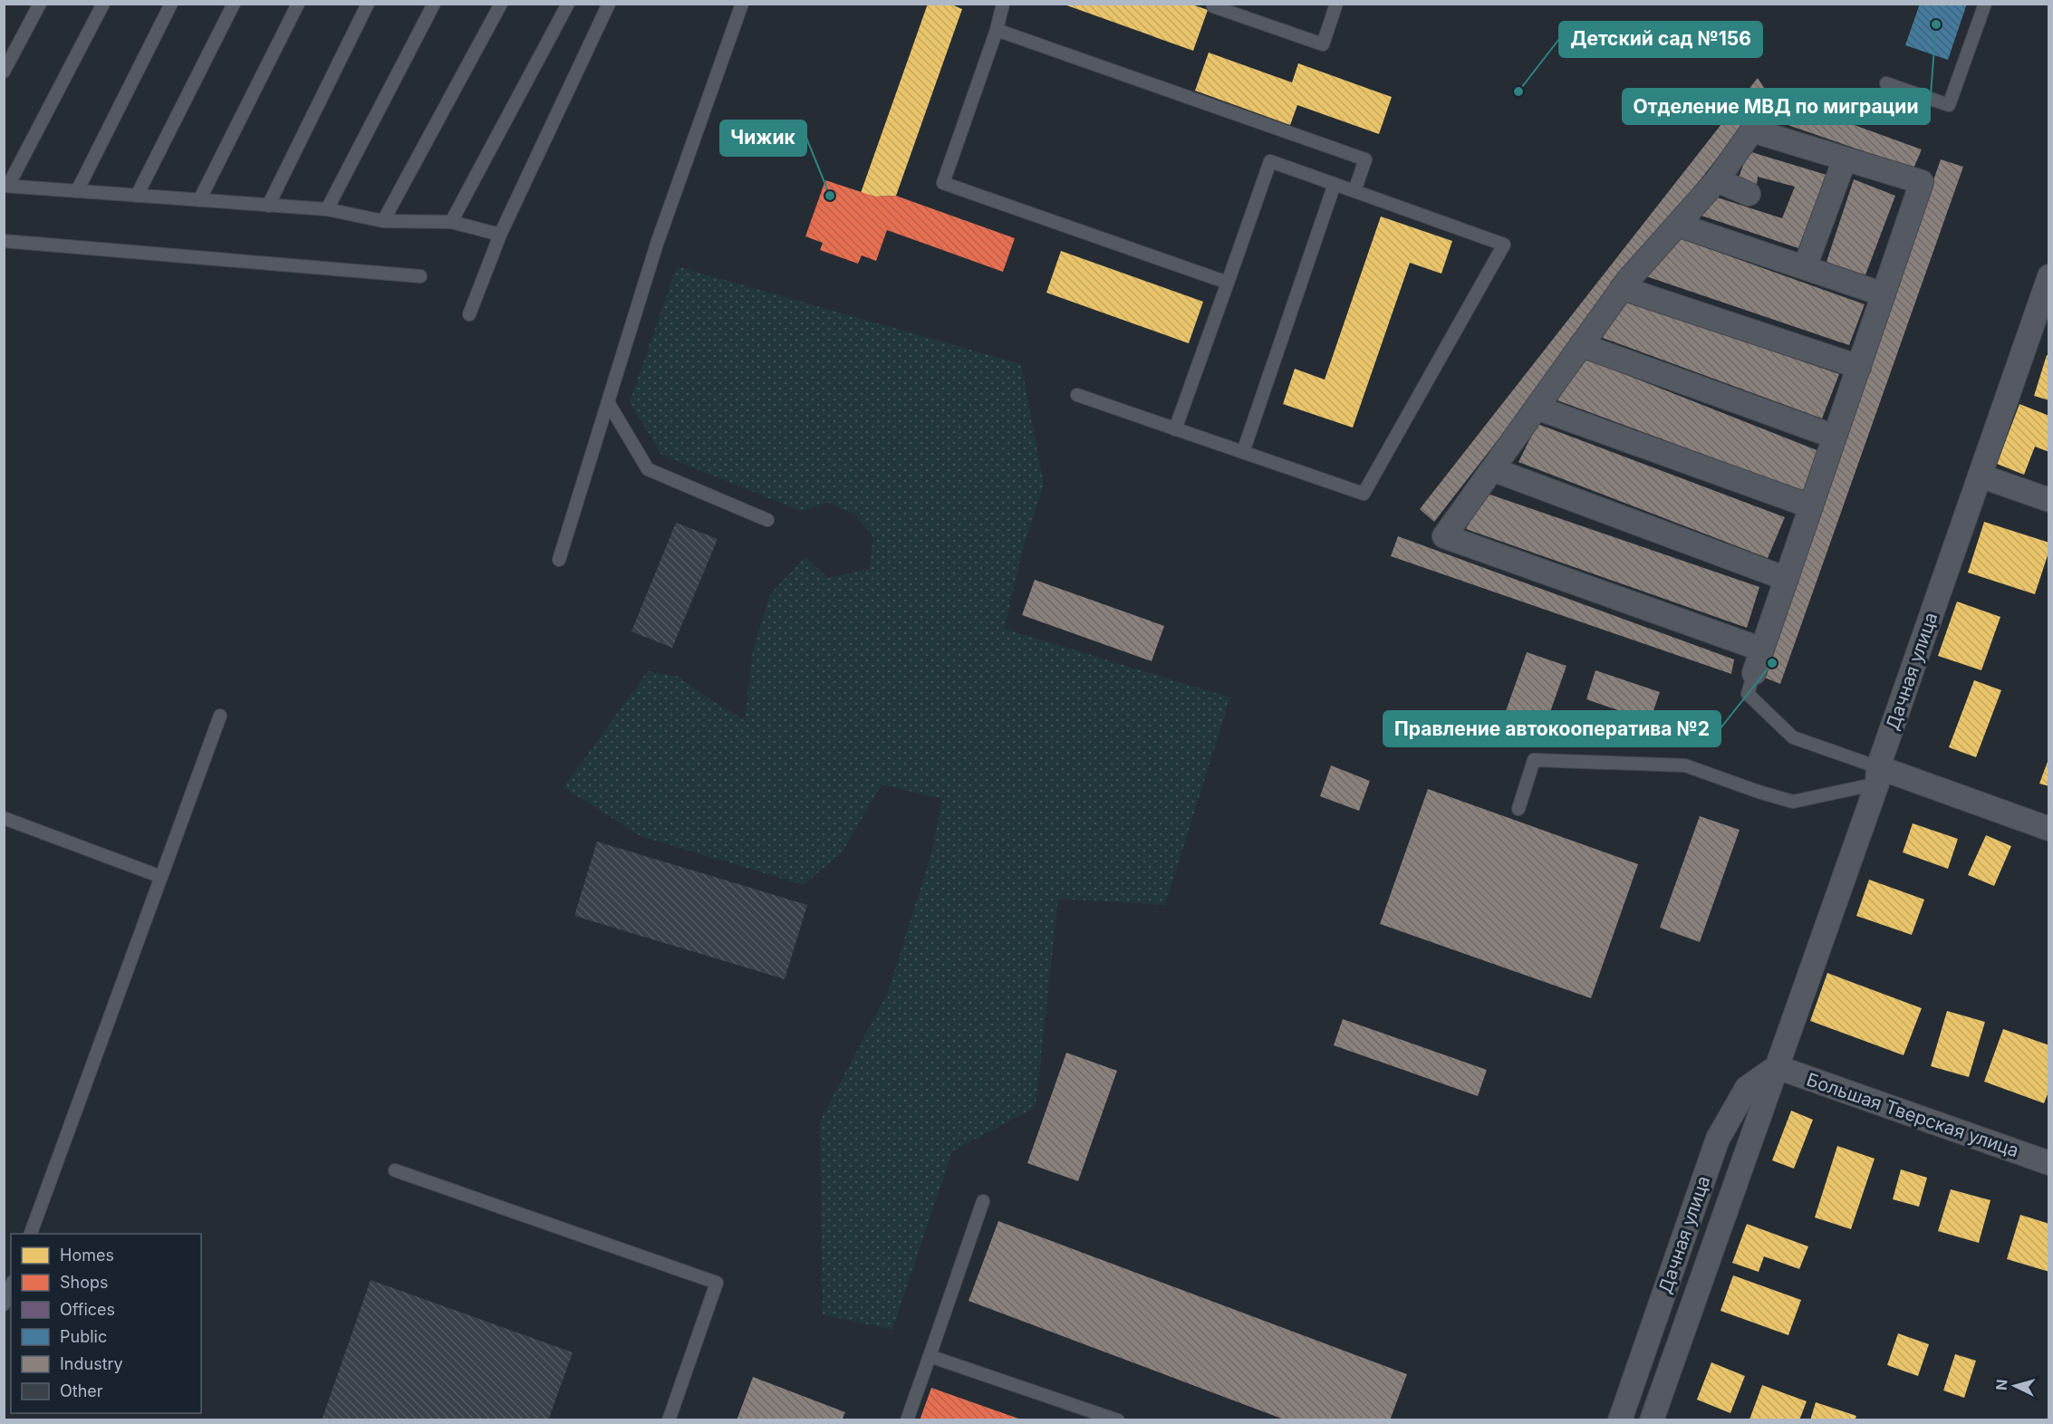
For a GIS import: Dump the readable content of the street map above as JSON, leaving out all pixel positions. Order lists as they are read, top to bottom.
{
  "streets": {
    "street": ["Дачная улица", "Большая Тверская улица"]
  },
  "crossings": [
    ["Дачная улица", "Большая Тверская улица"]
  ],
  "places": [
    "Отделение МВД по миграции",
    "Детский сад №156",
    "Чижик",
    "Правление автокооператива №2"
  ],
  "legend": [
    "Homes",
    "Shops",
    "Offices",
    "Public",
    "Industry",
    "Other"
  ],
  "north": "left"
}
